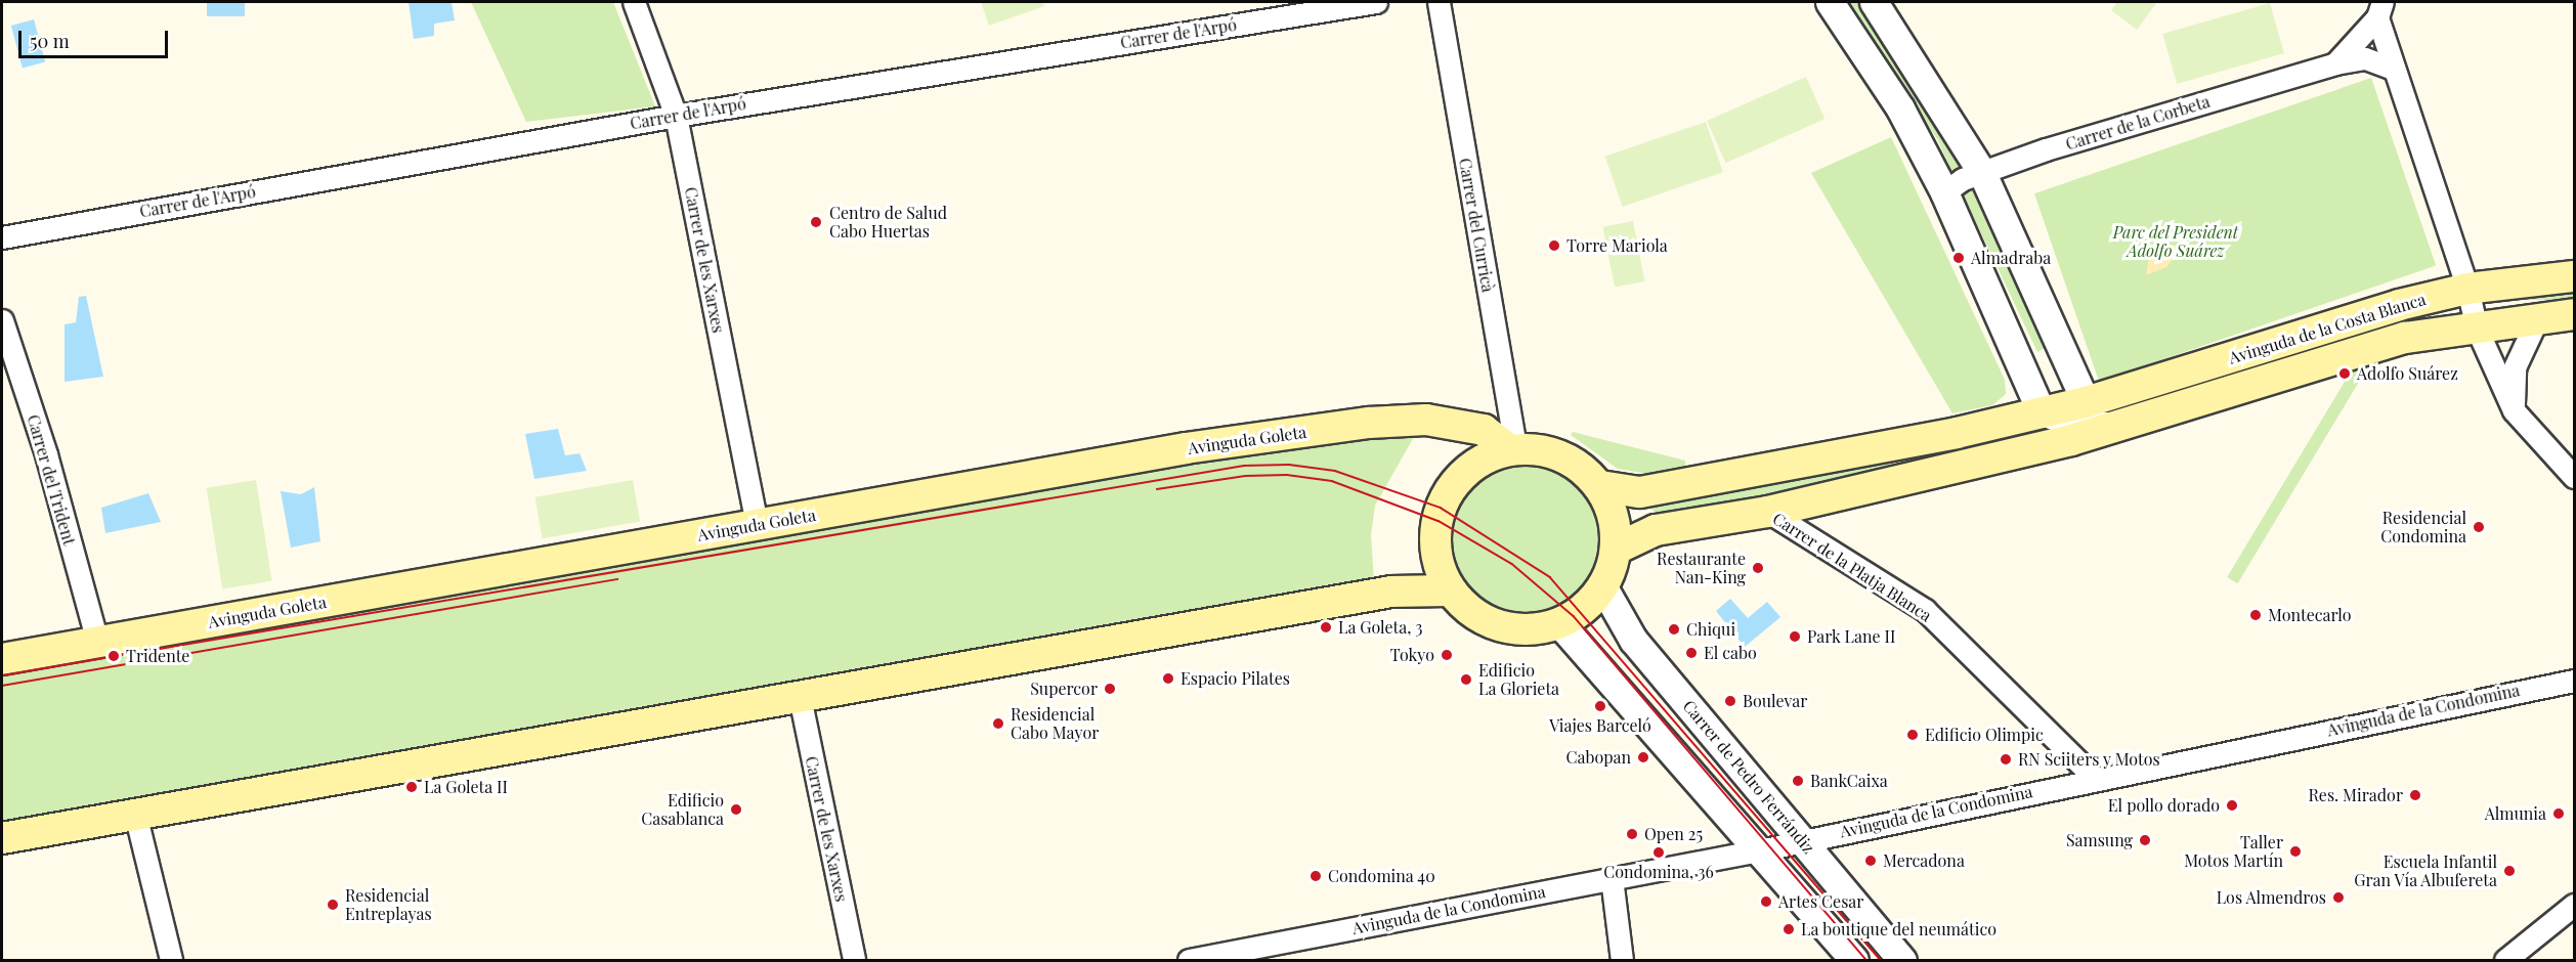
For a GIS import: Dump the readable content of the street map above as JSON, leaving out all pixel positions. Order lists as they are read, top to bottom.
{
  "streets": {
    "main road": ["Avinguda de la Costa Blanca", "Avinguda Goleta"],
    "street": [
      "Carrer de l'Arpó",
      "Carrer de la Corbeta",
      "Carrer del Curricà",
      "Carrer de les Xarxes",
      "Carrer del Trident",
      "Carrer de la Platja Blanca",
      "Avinguda de la Condomina",
      "Carrer de Pedro Ferrándiz"
    ]
  },
  "crossings": [
    ["Carrer de l'Arpó", "Carrer de les Xarxes"],
    ["Carrer del Curricà", "Avinguda de la Costa Blanca"],
    ["Carrer del Curricà", "Avinguda Goleta"],
    ["Carrer del Curricà", "Carrer de Pedro Ferrándiz"],
    ["Carrer de les Xarxes", "Avinguda Goleta"],
    ["Avinguda de la Costa Blanca", "Avinguda Goleta"],
    ["Avinguda de la Costa Blanca", "Carrer de la Platja Blanca"],
    ["Avinguda de la Costa Blanca", "Carrer de Pedro Ferrándiz"],
    ["Avinguda Goleta", "Carrer del Trident"],
    ["Avinguda Goleta", "Carrer de Pedro Ferrándiz"],
    ["Carrer de la Platja Blanca", "Avinguda de la Condomina"],
    ["Avinguda de la Condomina", "Carrer de Pedro Ferrándiz"]
  ],
  "parks": ["Parc del President Adolfo Suárez"],
  "places": [
    "Centro de Salud Cabo Huertas",
    "Torre Mariola",
    "Almadraba",
    "Adolfo Suárez",
    "Residencial Condomina",
    "Restaurante Nan-King",
    "Montecarlo",
    "La Goleta, 3",
    "Chiqui",
    "Park Lane II",
    "El cabo",
    "Tokyo",
    "Tridente",
    "Espacio Pilates",
    "Edificio La Glorieta",
    "Supercor",
    "Boulevar",
    "Viajes Barceló",
    "Residencial Cabo Mayor",
    "Edificio Olimpic",
    "Cabopan",
    "RN Sciiters y Motos",
    "BankCaixa",
    "La Goleta II",
    "Res. Mirador",
    "El pollo dorado",
    "Edificio Casablanca",
    "Almunia",
    "Open 25",
    "Samsung",
    "Taller Motos Martín",
    "Condomina, 36",
    "Mercadona",
    "Escuela Infantil Gran Vía Albufereta",
    "Condomina 40",
    "Los Almendros",
    "Artes Cesar",
    "Residencial Entreplayas",
    "La boutique del neumático"
  ],
  "scale_bar": "50 m"
}
